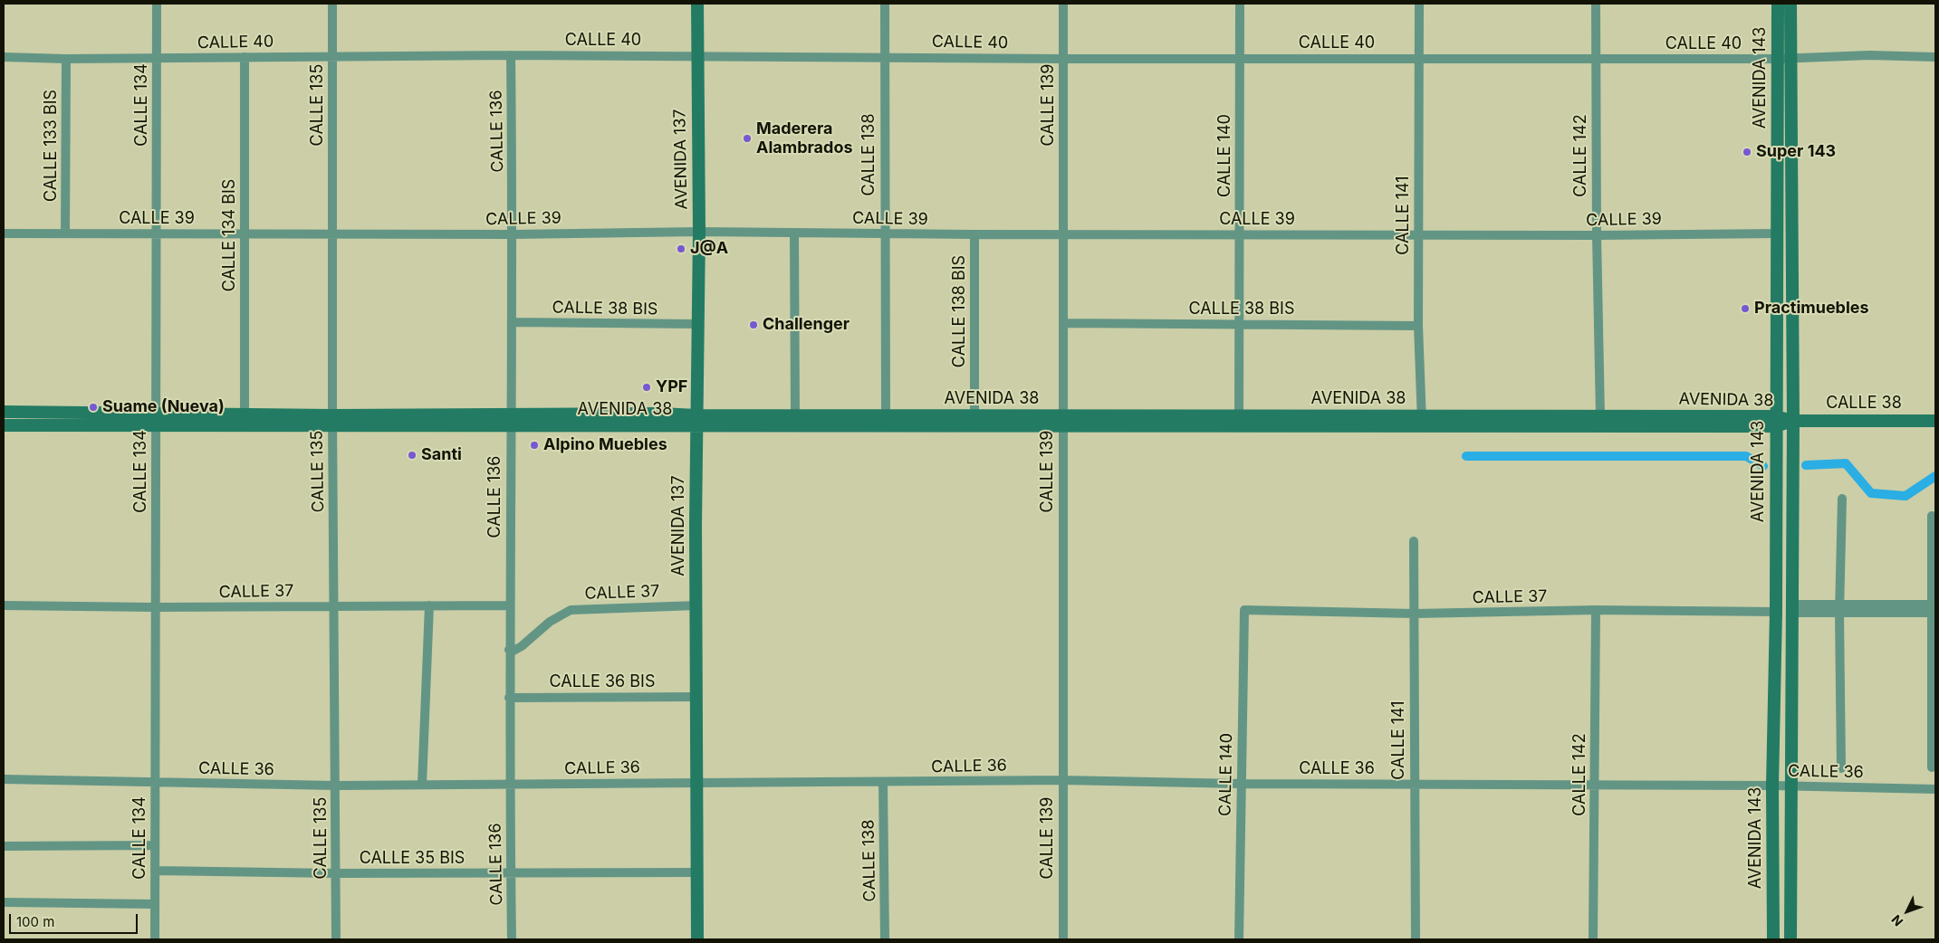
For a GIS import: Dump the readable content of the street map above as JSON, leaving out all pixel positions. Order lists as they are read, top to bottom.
{
  "streets": {
    "main road": [
      "AVENIDA 143",
      "AVENIDA 137",
      "AVENIDA 38",
      "CALLE 38"
    ],
    "street": [
      "CALLE 40",
      "CALLE 134",
      "CALLE 135",
      "CALLE 139",
      "CALLE 136",
      "CALLE 133 BIS",
      "CALLE 138",
      "CALLE 140",
      "CALLE 142",
      "CALLE 141",
      "CALLE 39",
      "CALLE 134 BIS",
      "CALLE 38 BIS",
      "CALLE 138 BIS",
      "CALLE 37",
      "CALLE 36 BIS",
      "CALLE 36",
      "CALLE 35 BIS"
    ]
  },
  "crossings": [
    ["CALLE 40", "AVENIDA 143"],
    ["CALLE 40", "CALLE 134"],
    ["CALLE 40", "CALLE 135"],
    ["CALLE 40", "CALLE 139"],
    ["CALLE 40", "CALLE 136"],
    ["CALLE 40", "CALLE 133 BIS"],
    ["CALLE 40", "CALLE 138"],
    ["CALLE 40", "CALLE 140"],
    ["CALLE 40", "CALLE 142"],
    ["CALLE 40", "AVENIDA 137"],
    ["CALLE 40", "CALLE 141"],
    ["CALLE 40", "CALLE 134 BIS"],
    ["AVENIDA 143", "CALLE 39"],
    ["AVENIDA 143", "AVENIDA 38"],
    ["AVENIDA 143", "CALLE 38"],
    ["AVENIDA 143", "CALLE 37"],
    ["AVENIDA 143", "CALLE 36"],
    ["CALLE 134", "CALLE 39"],
    ["CALLE 134", "AVENIDA 38"],
    ["CALLE 134", "CALLE 37"],
    ["CALLE 134", "CALLE 36"],
    ["CALLE 134", "CALLE 35 BIS"],
    ["CALLE 135", "CALLE 39"],
    ["CALLE 135", "AVENIDA 38"],
    ["CALLE 135", "CALLE 37"],
    ["CALLE 135", "CALLE 36"],
    ["CALLE 135", "CALLE 35 BIS"],
    ["CALLE 139", "CALLE 39"],
    ["CALLE 139", "CALLE 38 BIS"],
    ["CALLE 139", "AVENIDA 38"],
    ["CALLE 139", "CALLE 36"],
    ["CALLE 136", "CALLE 39"],
    ["CALLE 136", "CALLE 38 BIS"],
    ["CALLE 136", "AVENIDA 38"],
    ["CALLE 136", "CALLE 37"],
    ["CALLE 136", "CALLE 36 BIS"],
    ["CALLE 136", "CALLE 36"],
    ["CALLE 136", "CALLE 35 BIS"],
    ["CALLE 133 BIS", "CALLE 39"],
    ["CALLE 138", "CALLE 39"],
    ["CALLE 138", "AVENIDA 38"],
    ["CALLE 138", "CALLE 36"],
    ["CALLE 140", "CALLE 39"],
    ["CALLE 140", "CALLE 38 BIS"],
    ["CALLE 140", "AVENIDA 38"],
    ["CALLE 140", "CALLE 37"],
    ["CALLE 140", "CALLE 36"],
    ["CALLE 142", "CALLE 39"],
    ["CALLE 142", "AVENIDA 38"],
    ["CALLE 142", "CALLE 37"],
    ["CALLE 142", "CALLE 36"],
    ["AVENIDA 137", "CALLE 39"],
    ["AVENIDA 137", "CALLE 38 BIS"],
    ["AVENIDA 137", "AVENIDA 38"],
    ["AVENIDA 137", "CALLE 37"],
    ["AVENIDA 137", "CALLE 36 BIS"],
    ["AVENIDA 137", "CALLE 36"],
    ["AVENIDA 137", "CALLE 35 BIS"],
    ["CALLE 141", "CALLE 39"],
    ["CALLE 141", "CALLE 38 BIS"],
    ["CALLE 141", "AVENIDA 38"],
    ["CALLE 141", "CALLE 37"],
    ["CALLE 141", "CALLE 36"],
    ["CALLE 39", "CALLE 134 BIS"],
    ["CALLE 39", "CALLE 138 BIS"],
    ["CALLE 134 BIS", "AVENIDA 38"],
    ["CALLE 138 BIS", "AVENIDA 38"],
    ["AVENIDA 38", "CALLE 38"]
  ],
  "places": [
    "Maderera Alambrados",
    "Super 143",
    "J@A",
    "Practimuebles",
    "Challenger",
    "YPF",
    "Suame (Nueva)",
    "Alpino Muebles",
    "Santi"
  ],
  "scale_bar": "100 m",
  "north": "bottom left"
}
